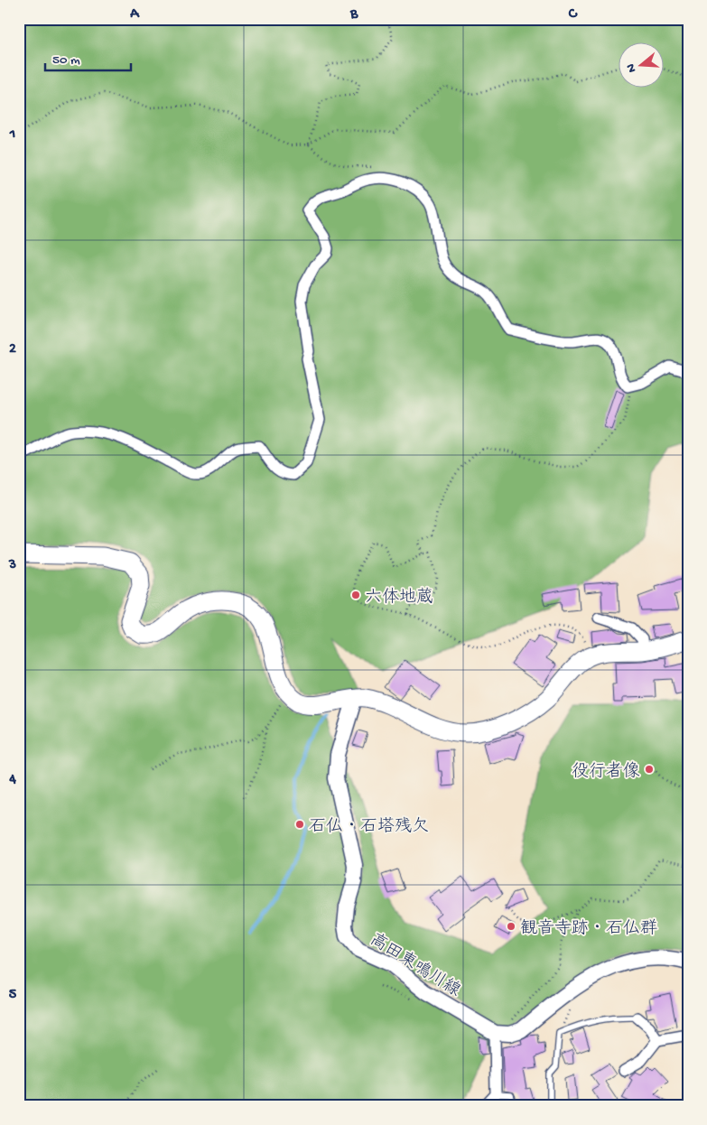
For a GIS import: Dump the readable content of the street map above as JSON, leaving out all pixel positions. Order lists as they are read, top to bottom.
{
  "streets": {
    "main road": ["高田東鳴川線"]
  },
  "places": [
    "六体地蔵",
    "役行者像",
    "石仏・石塔残欠",
    "観音寺跡・石仏群"
  ],
  "scale_bar": "50 m",
  "north": "left",
  "grid": {
    "columns": ["A", "B", "C"],
    "rows": [
      "1",
      "2",
      "3",
      "4",
      "5"
    ]
  }
}
